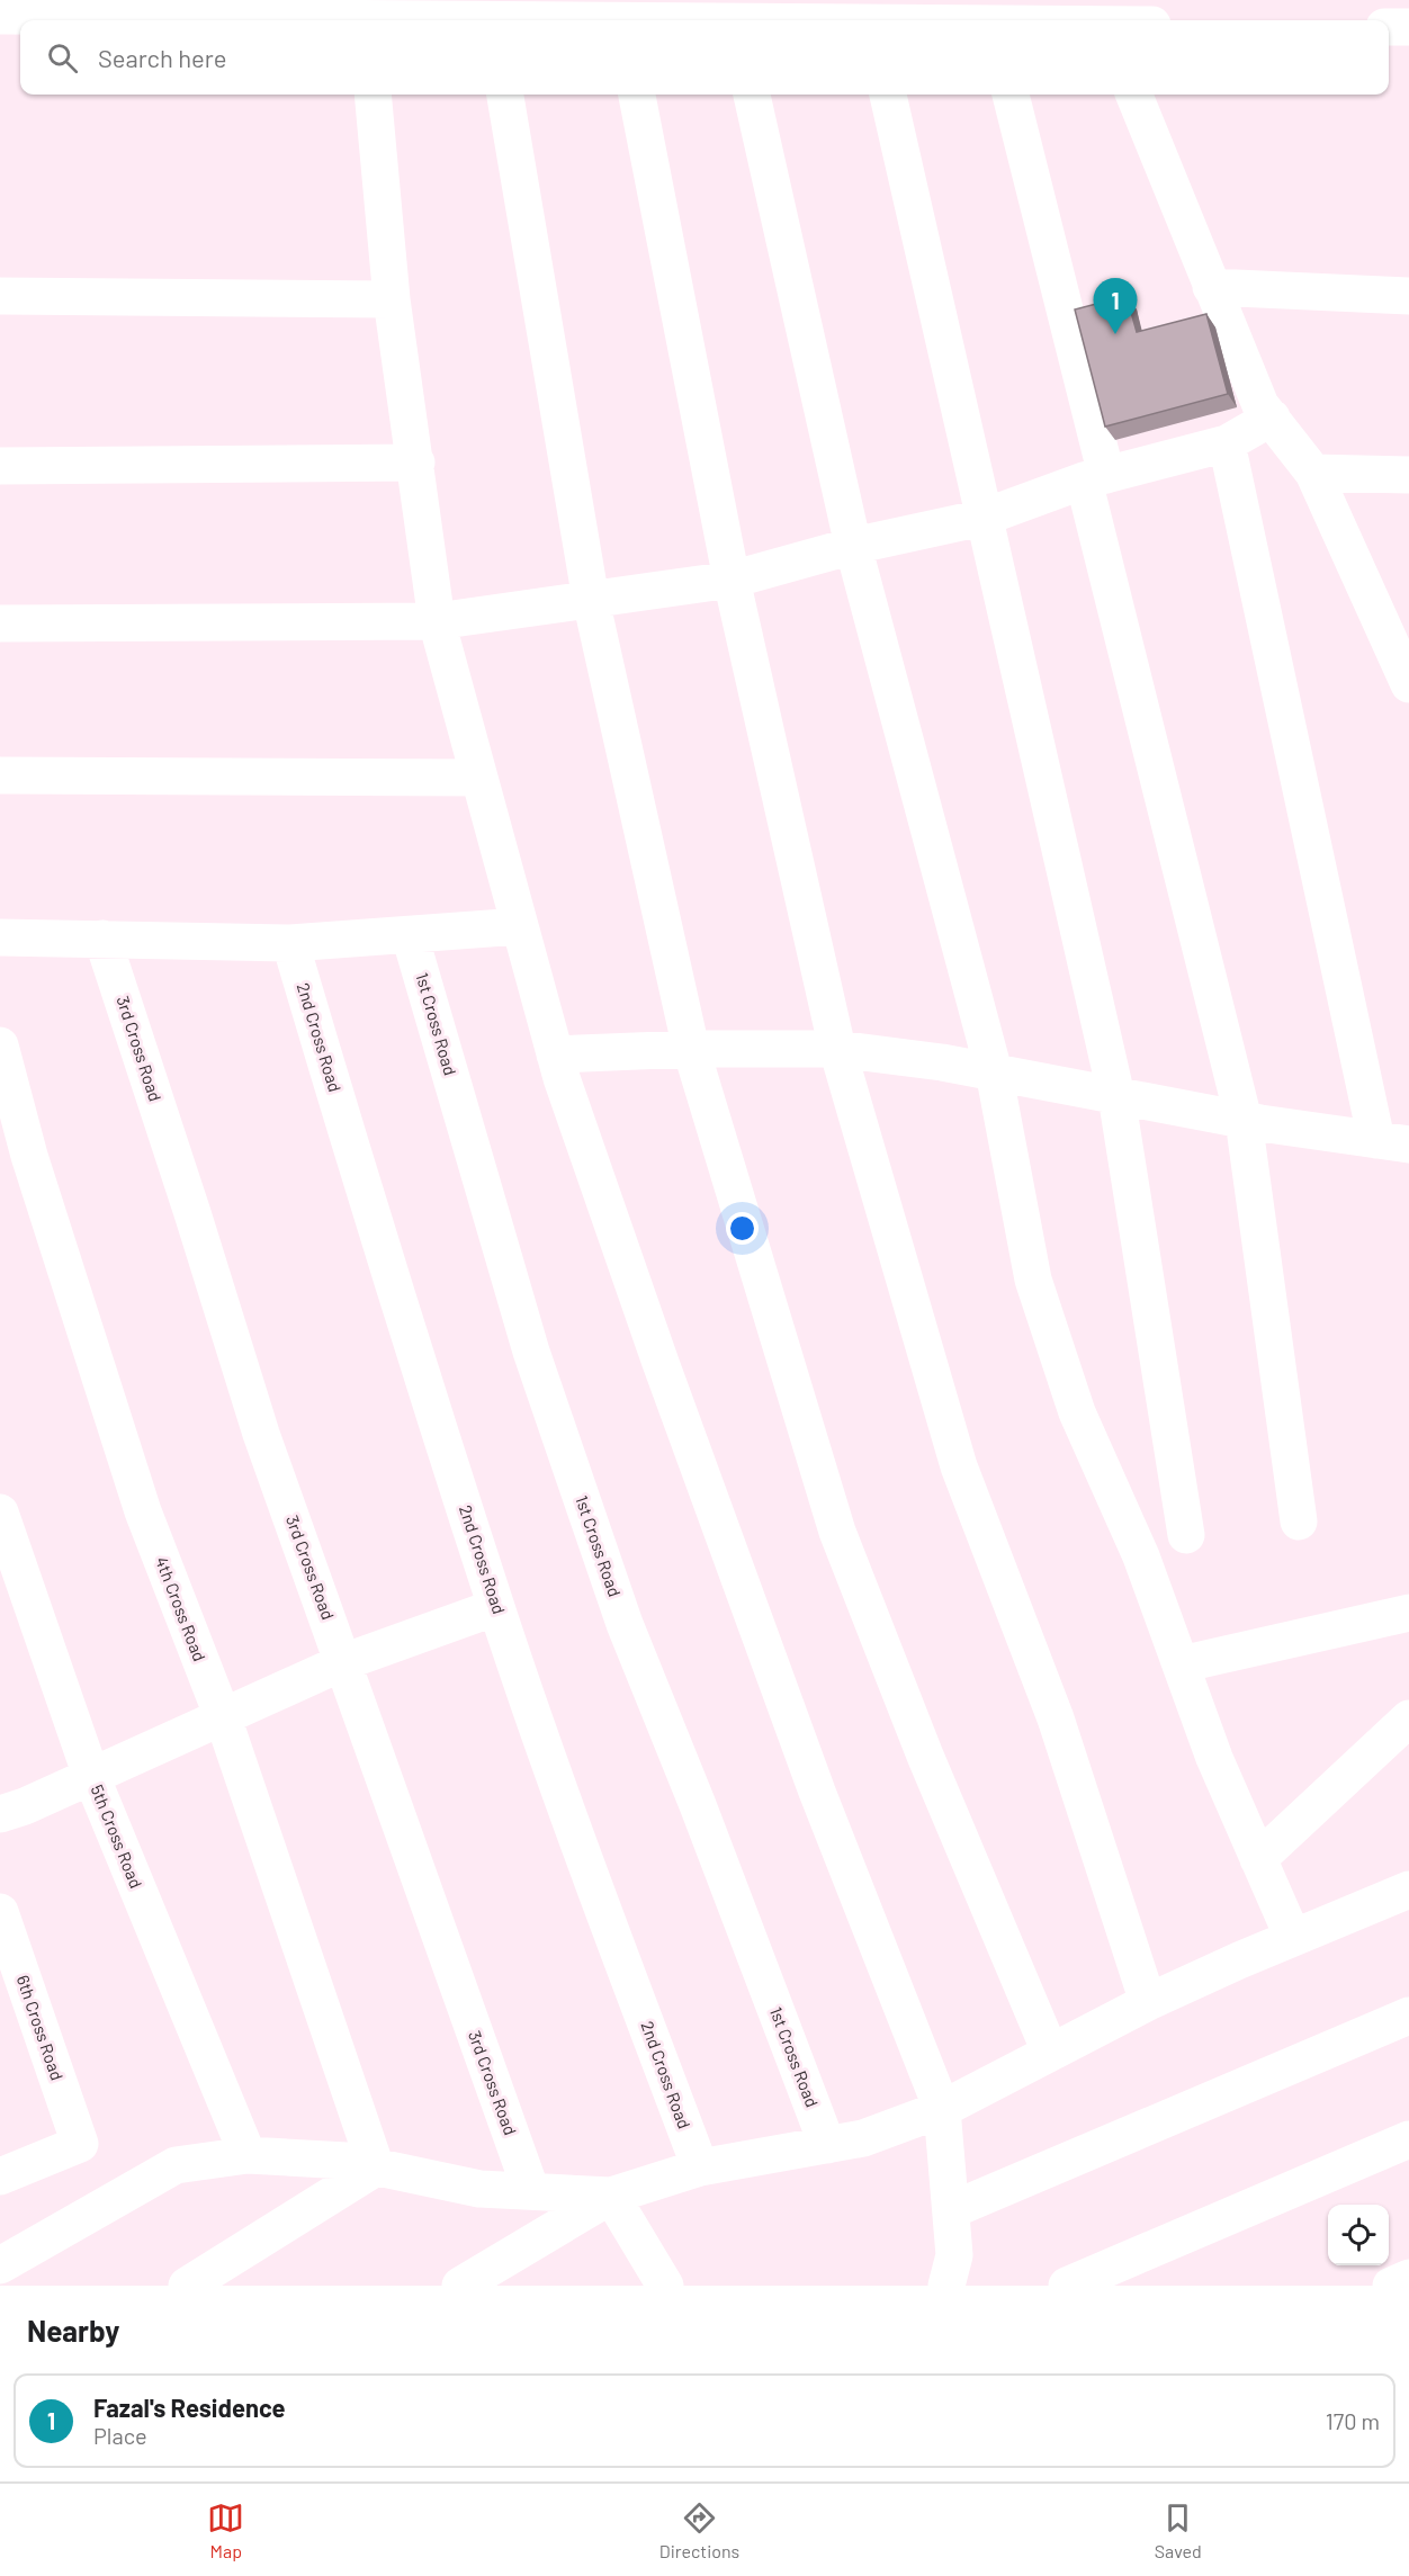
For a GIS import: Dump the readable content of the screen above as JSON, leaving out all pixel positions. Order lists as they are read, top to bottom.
{
  "streets": {
    "street": [
      "1st Cross Road",
      "2nd Cross Road",
      "3rd Cross Road",
      "4th Cross Road",
      "5th Cross Road",
      "6th Cross Road"
    ]
  },
  "page": {
    "search": "Search here",
    "pins": "1",
    "heading": "Nearby",
    "list": [
      {
        "mark": "1",
        "name": "Fazal's Residence",
        "note": "Place",
        "value": "170 m"
      }
    ],
    "nav": ["Map", "Directions", "Saved"]
  }
}
